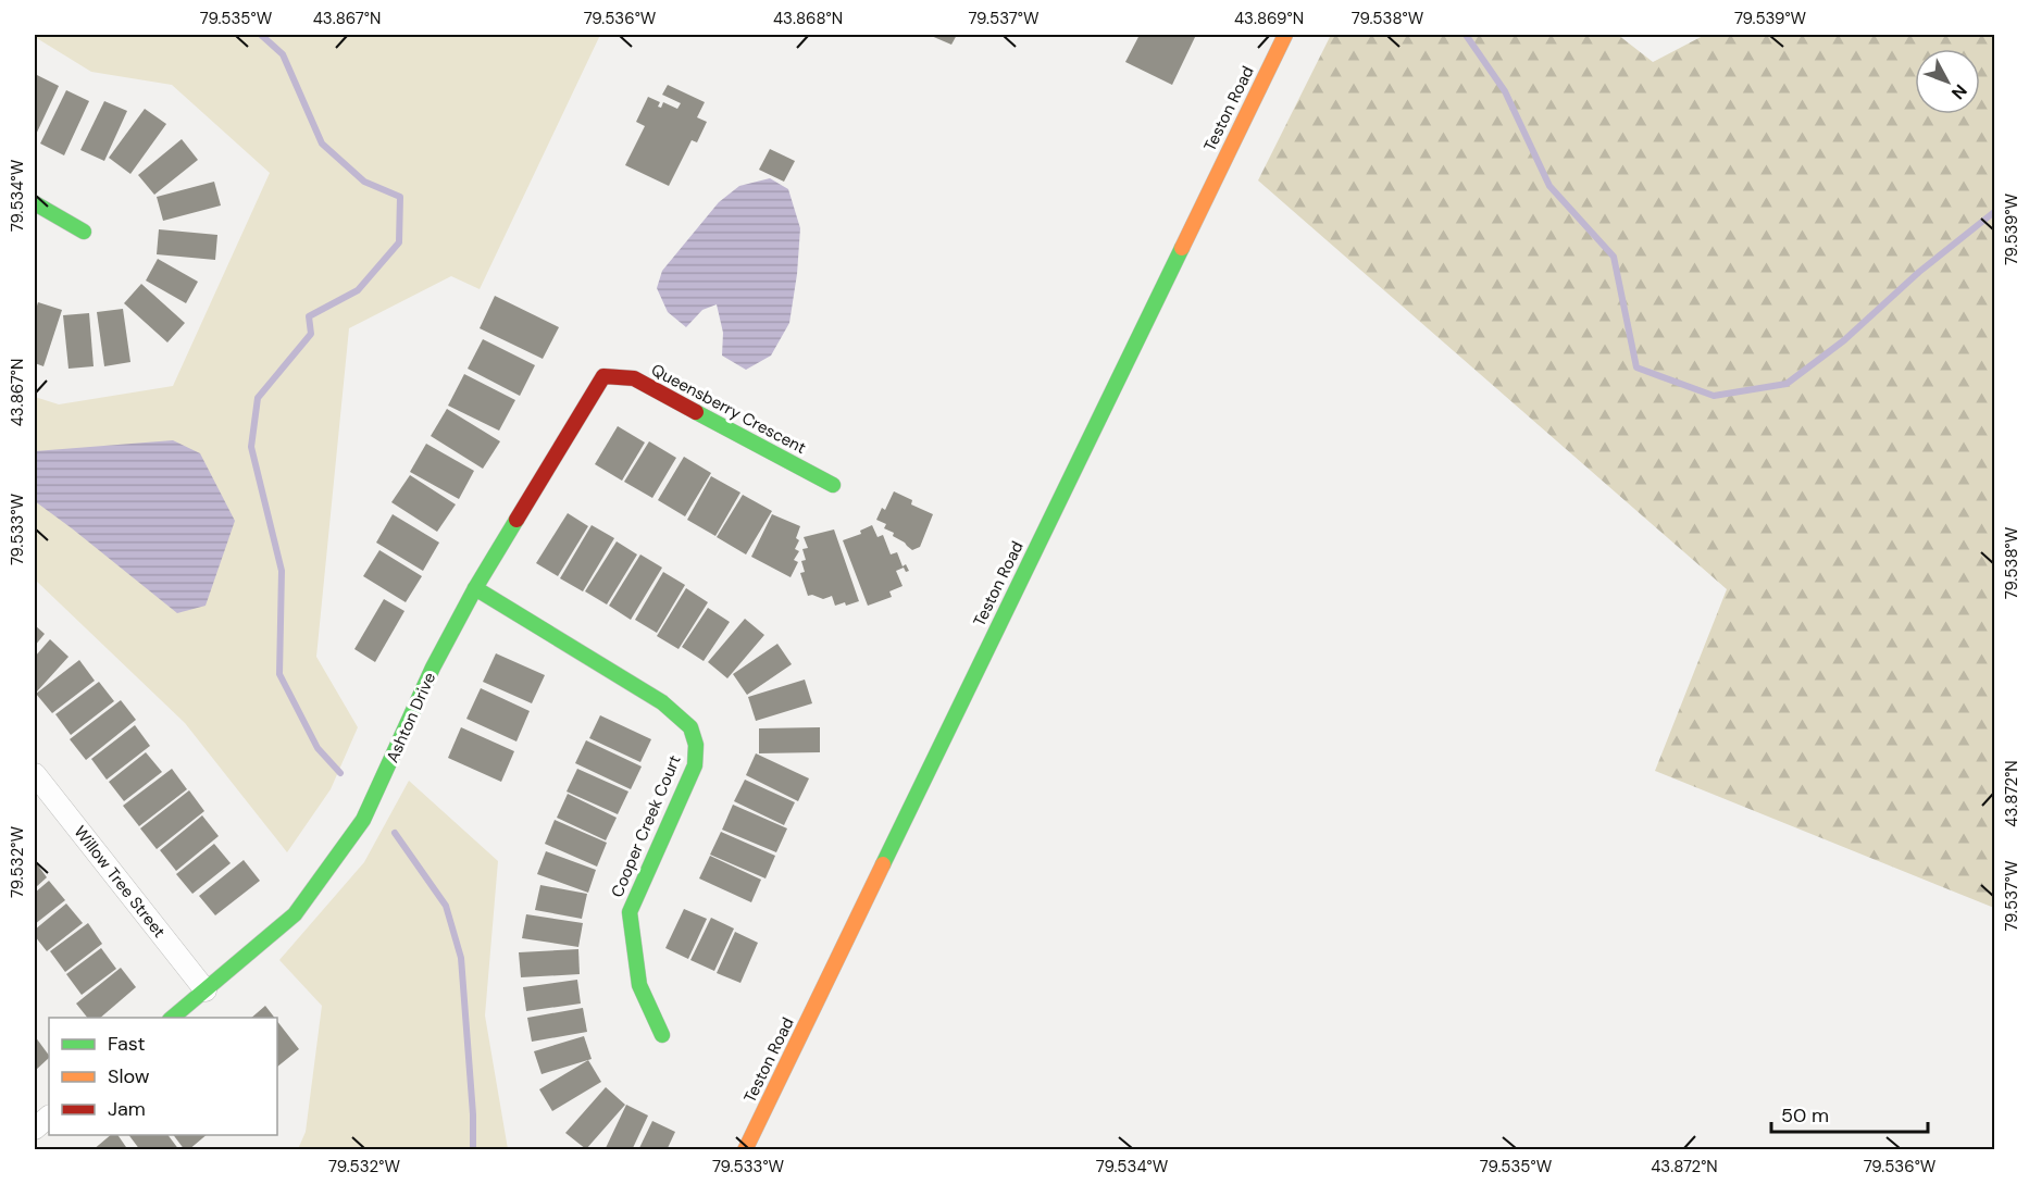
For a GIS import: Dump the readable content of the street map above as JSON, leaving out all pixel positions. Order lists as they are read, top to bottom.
{
  "streets": {
    "street": [
      "Teston Road",
      "Queensberry Crescent",
      "Ashton Drive",
      "Cooper Creek Court",
      "Willow Tree Street"
    ]
  },
  "crossings": [
    ["Queensberry Crescent", "Ashton Drive"],
    ["Ashton Drive", "Cooper Creek Court"],
    ["Ashton Drive", "Willow Tree Street"]
  ],
  "legend": ["Fast", "Slow", "Jam"],
  "scale_bar": "50 m",
  "north": "bottom right",
  "coordinates": [
    "79.535°W",
    "43.867°N",
    "79.536°W",
    "43.868°N",
    "79.537°W",
    "43.869°N",
    "79.538°W",
    "79.539°W",
    "79.534°W",
    "79.533°W",
    "43.872°N",
    "79.532°W"
  ]
}
